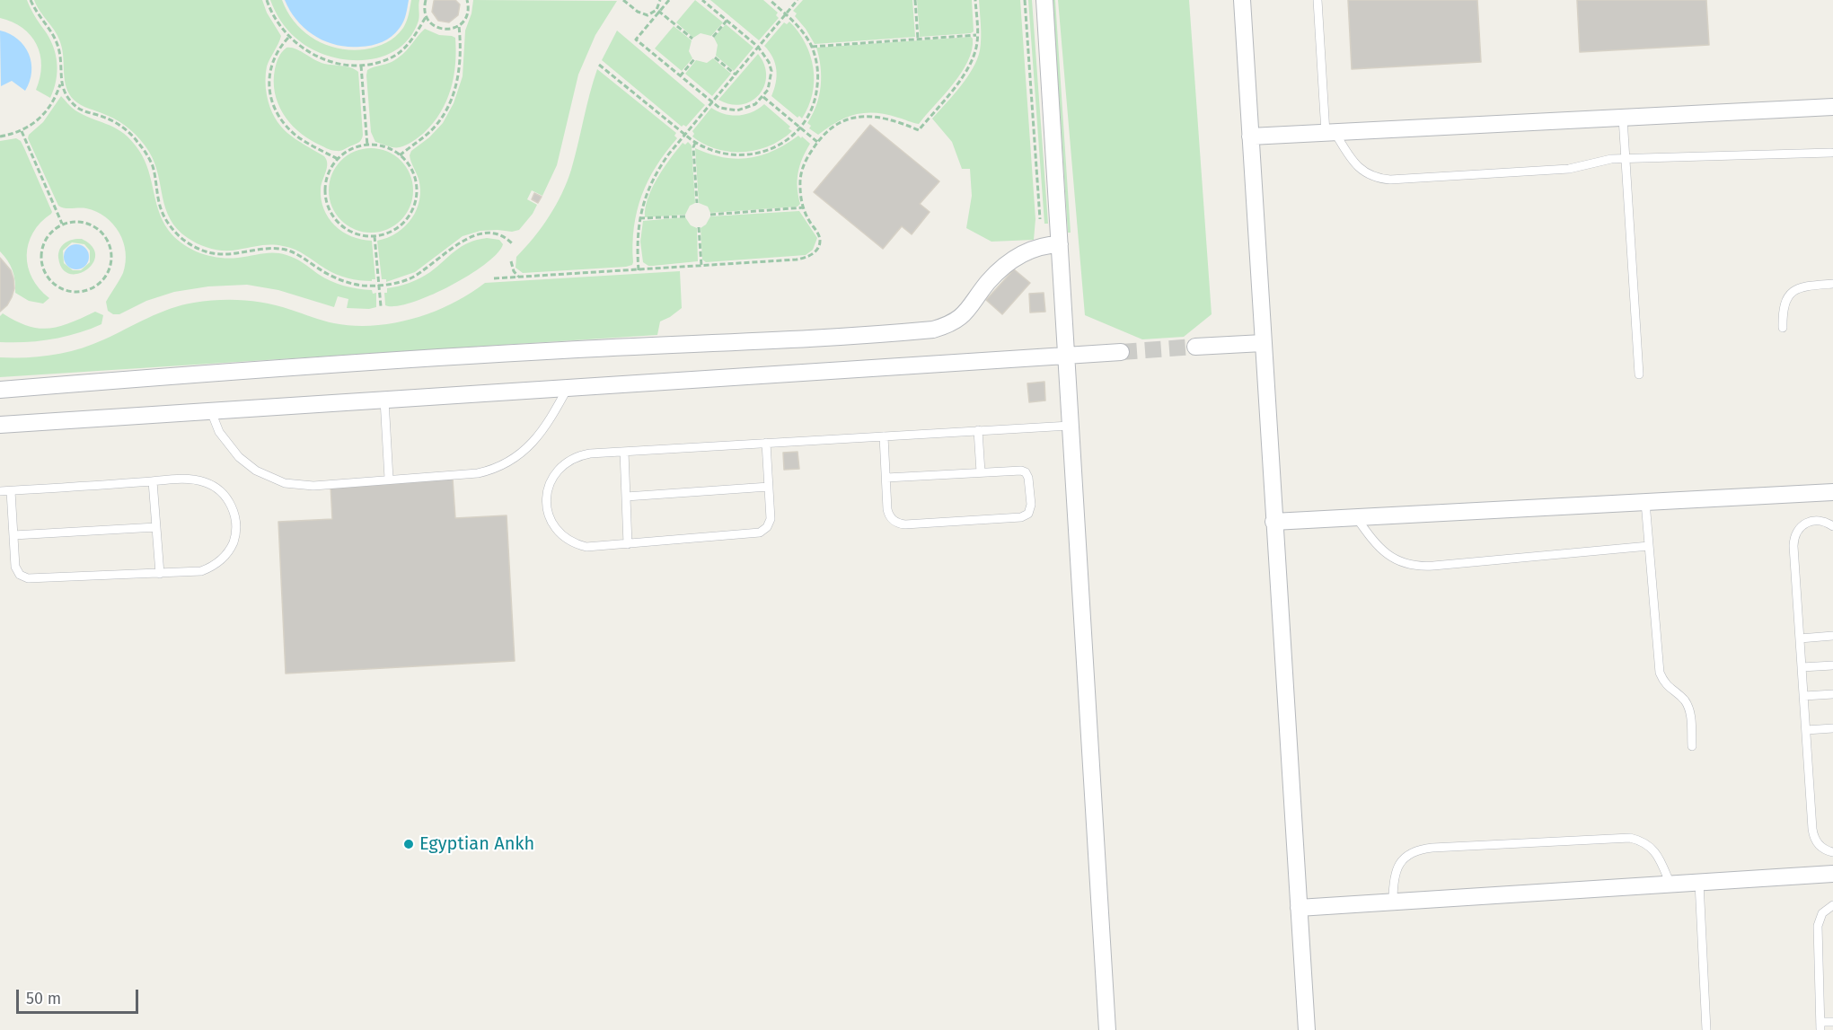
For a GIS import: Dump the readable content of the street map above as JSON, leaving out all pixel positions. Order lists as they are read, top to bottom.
{
  "places": ["Egyptian Ankh"],
  "scale_bar": "50 m"
}
